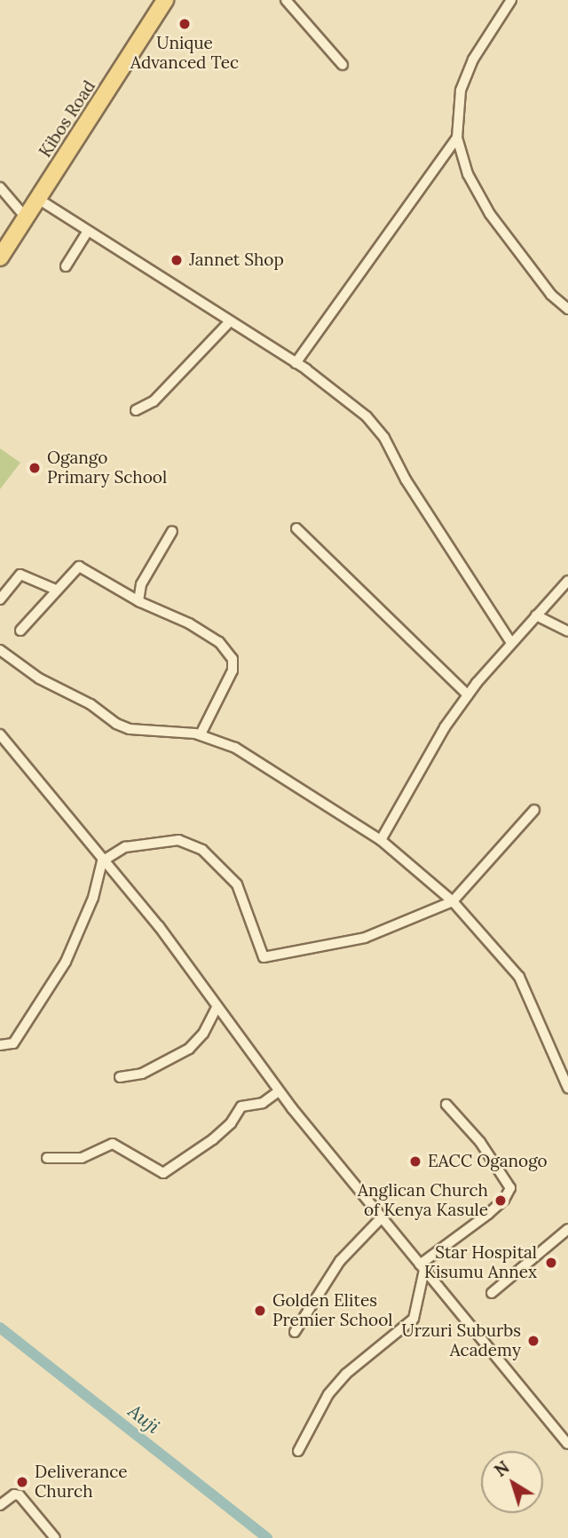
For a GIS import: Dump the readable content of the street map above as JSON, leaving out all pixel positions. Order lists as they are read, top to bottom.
{
  "streets": {
    "main road": ["Kibos Road"]
  },
  "water": ["Auji"],
  "places": [
    "Unique Advanced Tec",
    "Jannet Shop",
    "Ogango Primary School",
    "EACC Oganogo",
    "Anglican Church of Kenya Kasule",
    "Star Hospital Kisumu Annex",
    "Golden Elites Premier School",
    "Urzuri Suburbs Academy",
    "Deliverance Church"
  ],
  "north": "top left"
}
